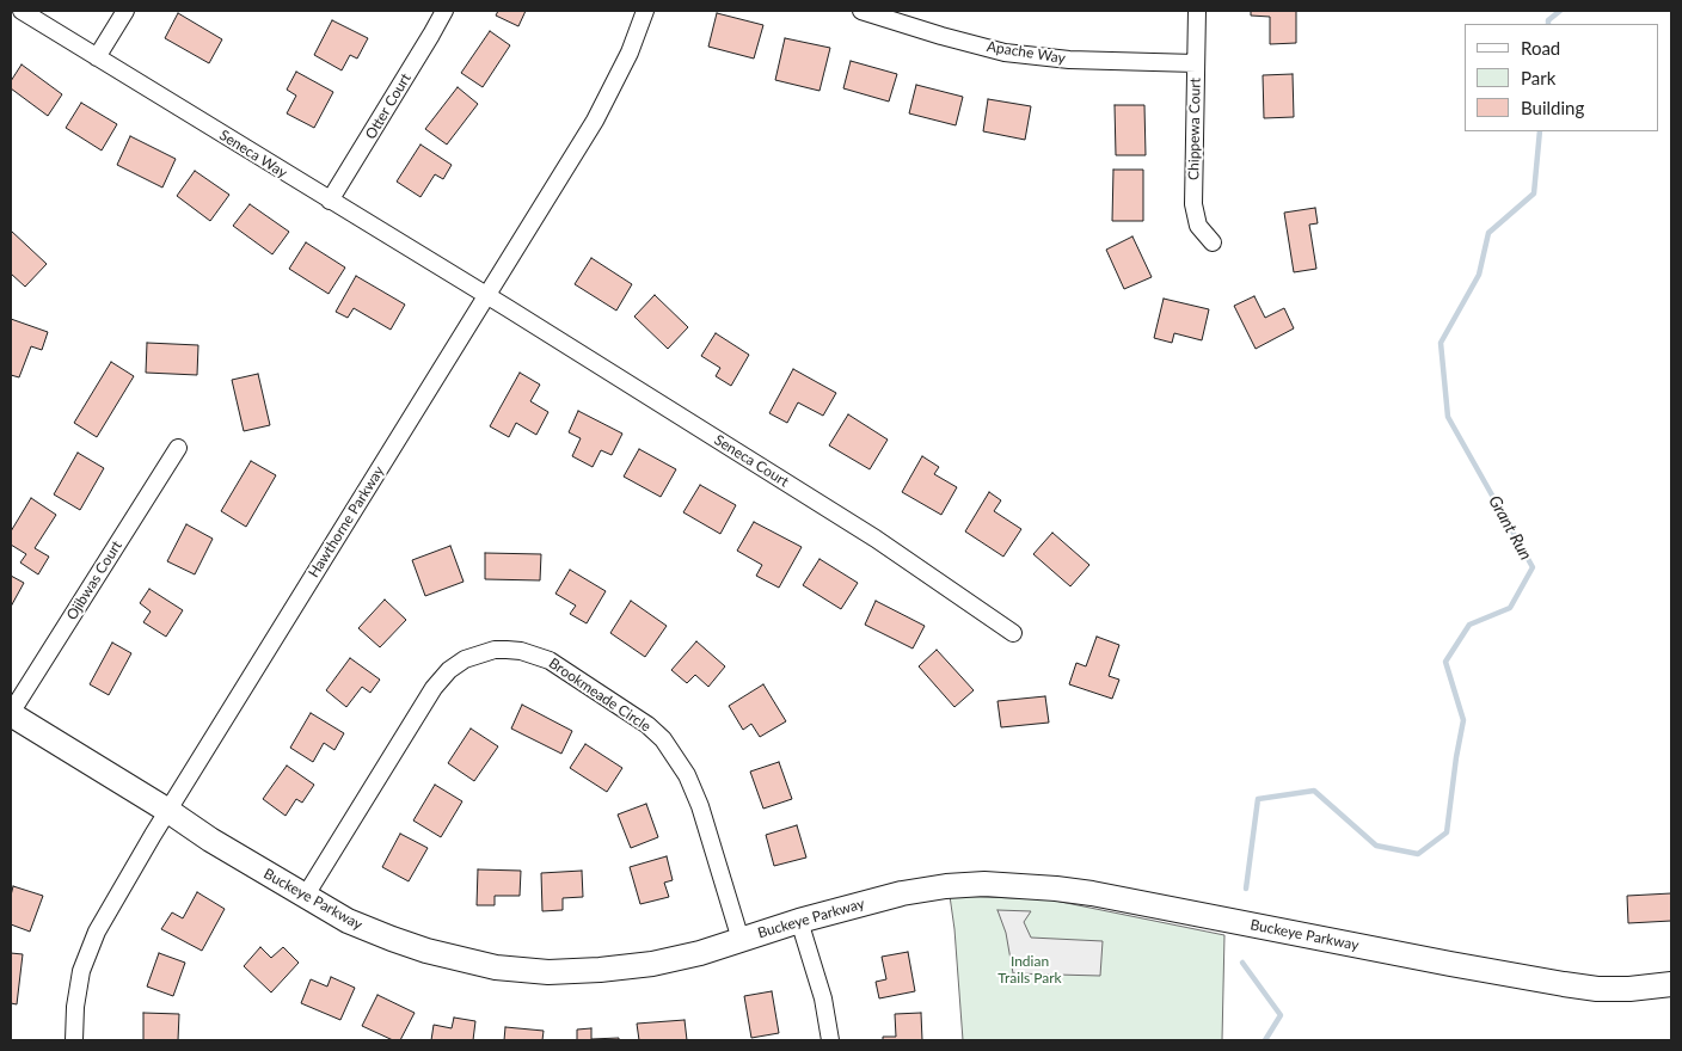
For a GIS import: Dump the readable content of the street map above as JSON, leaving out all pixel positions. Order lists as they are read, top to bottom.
{
  "streets": {
    "street": [
      "Apache Way",
      "Otter Court",
      "Chippewa Court",
      "Seneca Way",
      "Seneca Court",
      "Hawthorne Parkway",
      "Ojibwas Court",
      "Brookmeade Circle",
      "Buckeye Parkway"
    ]
  },
  "crossings": [
    ["Apache Way", "Chippewa Court"],
    ["Otter Court", "Seneca Way"],
    ["Seneca Way", "Seneca Court"],
    ["Seneca Way", "Hawthorne Parkway"],
    ["Seneca Court", "Hawthorne Parkway"],
    ["Hawthorne Parkway", "Buckeye Parkway"],
    ["Ojibwas Court", "Buckeye Parkway"],
    ["Brookmeade Circle", "Buckeye Parkway"]
  ],
  "water": ["Grant Run"],
  "parks": ["Indian Trails Park"],
  "legend": ["Road", "Park", "Building"]
}
